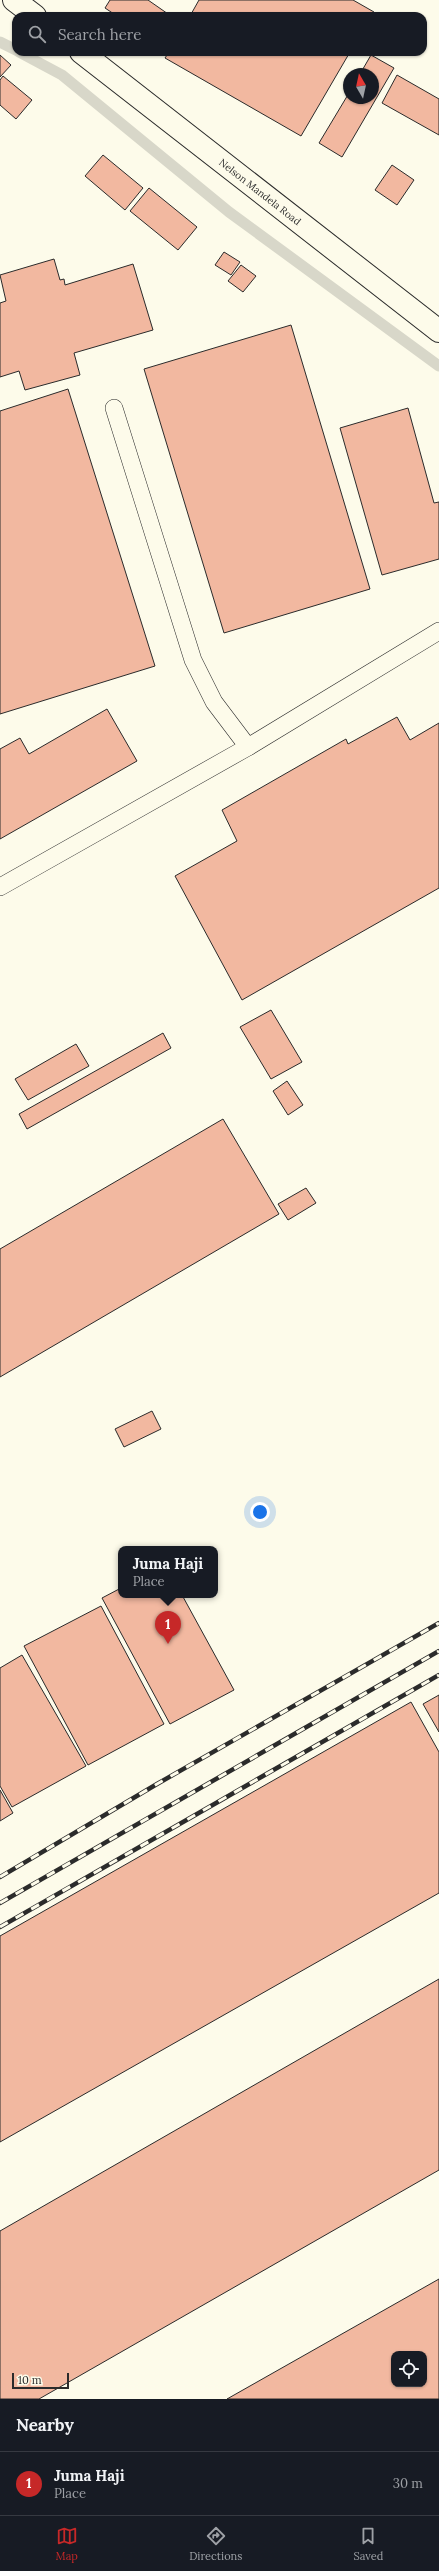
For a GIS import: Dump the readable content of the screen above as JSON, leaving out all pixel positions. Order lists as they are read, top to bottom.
{
  "streets": {
    "main road": ["Nelson Mandela Road"]
  },
  "scale_bar": "10 m",
  "north": "top",
  "page": {
    "search": "Search here",
    "popup": ["Juma Haji", "Place"],
    "pins": "1",
    "scale": "10 m",
    "heading": "Nearby",
    "list": [
      {
        "mark": "1",
        "name": "Juma Haji",
        "note": "Place",
        "value": "30 m"
      }
    ],
    "nav": ["Map", "Directions", "Saved"]
  }
}
